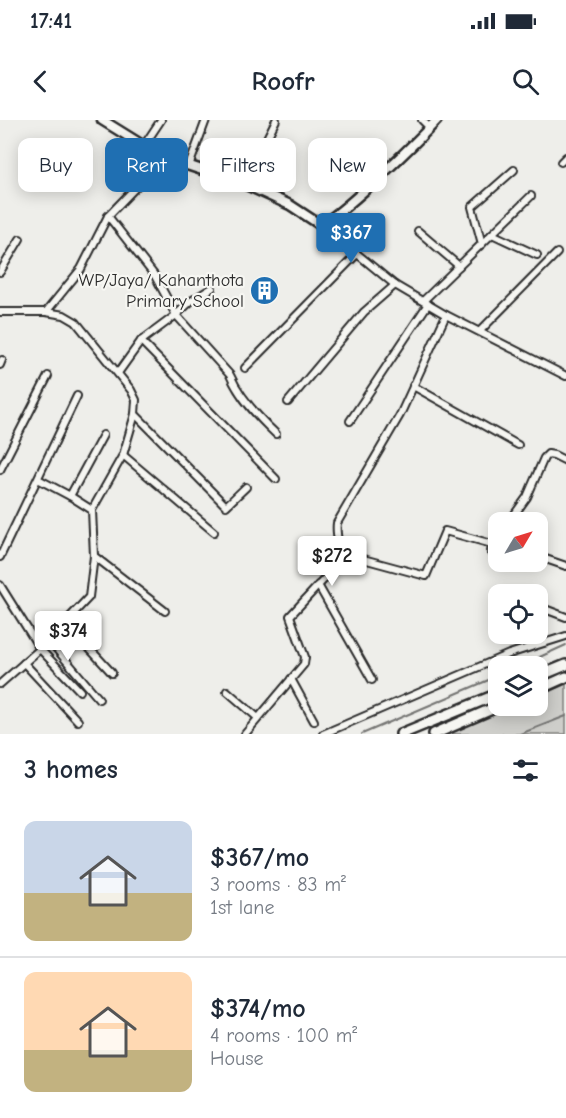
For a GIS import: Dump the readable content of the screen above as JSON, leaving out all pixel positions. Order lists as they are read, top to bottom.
{
  "places": {
    "building": ["WP/Jaya/ Kahanthota Primary School"]
  },
  "north": "top right",
  "page": {
    "status": "17:41",
    "header": "Roofr",
    "chip": [
      "Buy",
      "Rent",
      "Filters",
      "New"
    ],
    "price": ["$367", "$272", "$374"],
    "heading": "3 homes",
    "list": [
      {
        "name": "$367/mo",
        "note": "3 rooms · 83 m² · 1st lane"
      },
      {
        "name": "$374/mo",
        "note": "4 rooms · 100 m² · House"
      }
    ]
  }
}
